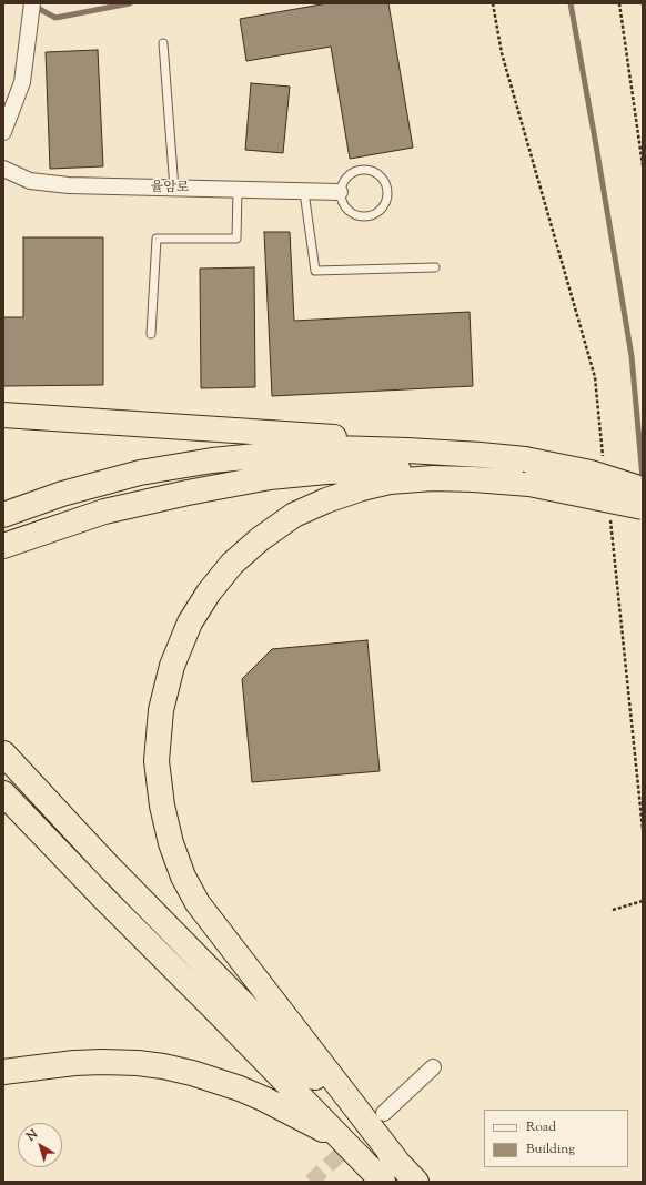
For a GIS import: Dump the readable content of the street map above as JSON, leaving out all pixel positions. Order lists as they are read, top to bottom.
{
  "streets": {
    "street": ["율암로"]
  },
  "legend": ["Road", "Building"],
  "north": "top left"
}
